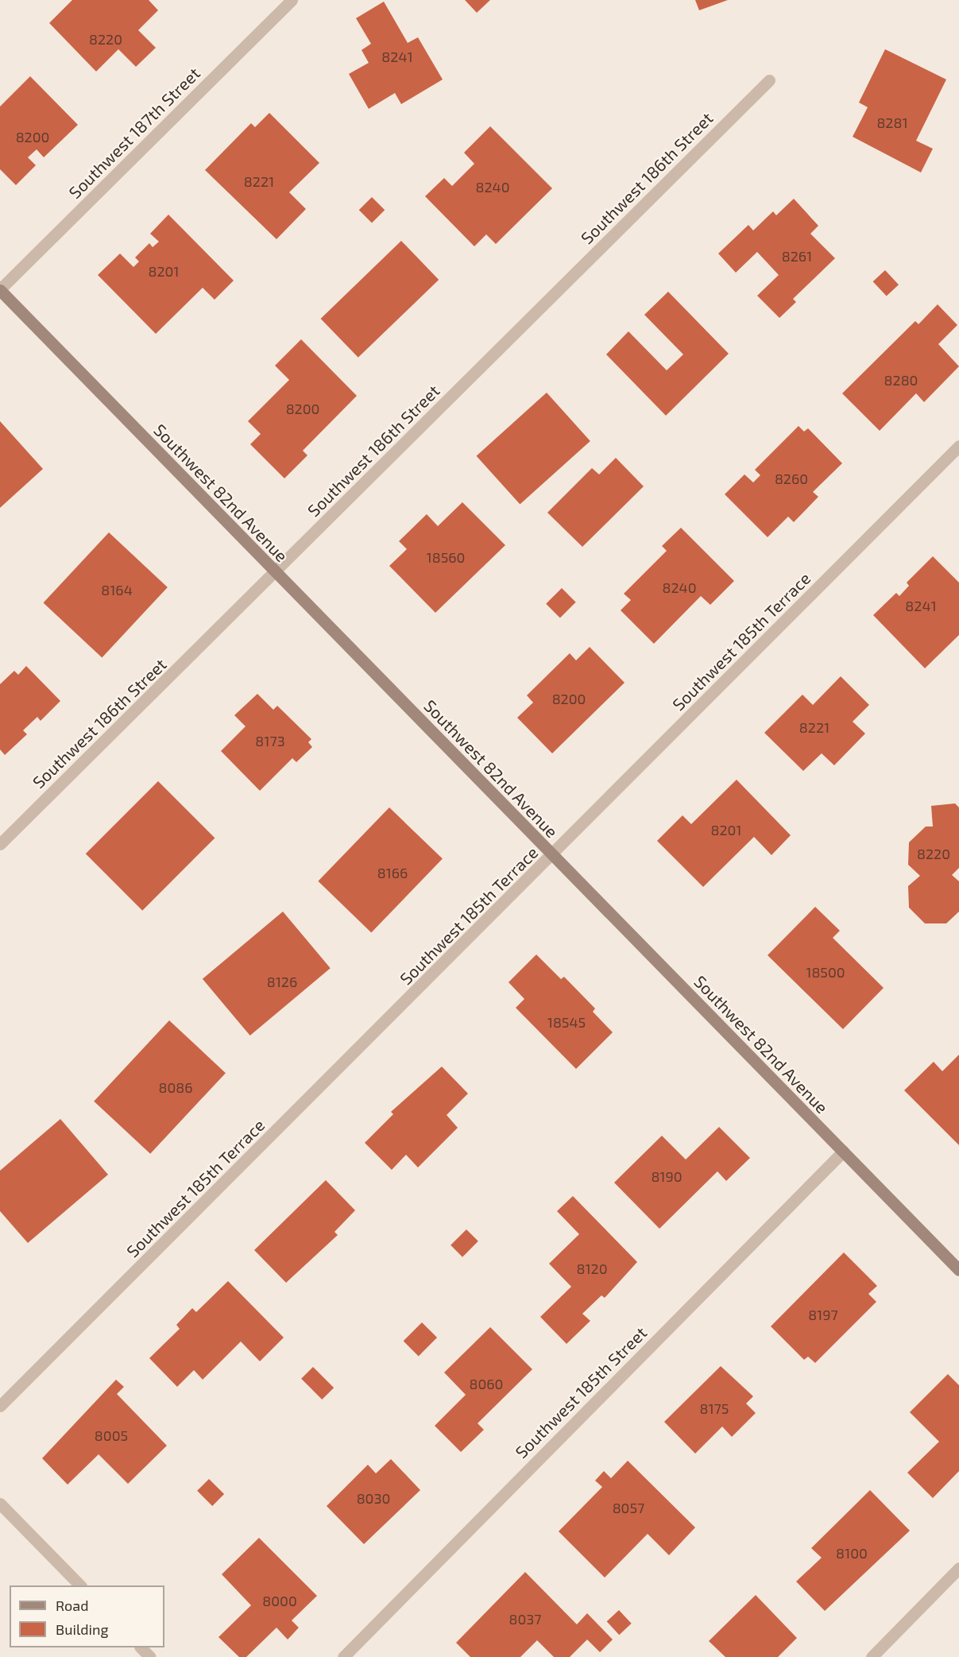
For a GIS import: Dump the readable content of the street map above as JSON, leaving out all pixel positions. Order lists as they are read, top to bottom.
{
  "streets": {
    "street": [
      "Southwest 187th Street",
      "Southwest 186th Street",
      "Southwest 82nd Avenue",
      "Southwest 185th Terrace",
      "Southwest 185th Street"
    ]
  },
  "crossings": [
    ["Southwest 187th Street", "Southwest 82nd Avenue"],
    ["Southwest 186th Street", "Southwest 82nd Avenue"],
    ["Southwest 82nd Avenue", "Southwest 185th Terrace"],
    ["Southwest 82nd Avenue", "Southwest 185th Street"]
  ],
  "house_numbers": [
    "8220",
    "8241",
    "8281",
    "8200",
    "8221",
    "8240",
    "8261",
    "8201",
    "8280",
    "8200",
    "8260",
    "18560",
    "8240",
    "8164",
    "8241",
    "8200",
    "8221",
    "8173",
    "8201",
    "8220",
    "8166",
    "18500",
    "8126",
    "18545",
    "8086",
    "8190",
    "8120",
    "8197",
    "8060",
    "8175",
    "8005",
    "8030",
    "8057",
    "8100",
    "8000",
    "8037"
  ],
  "legend": ["Road", "Building"]
}
